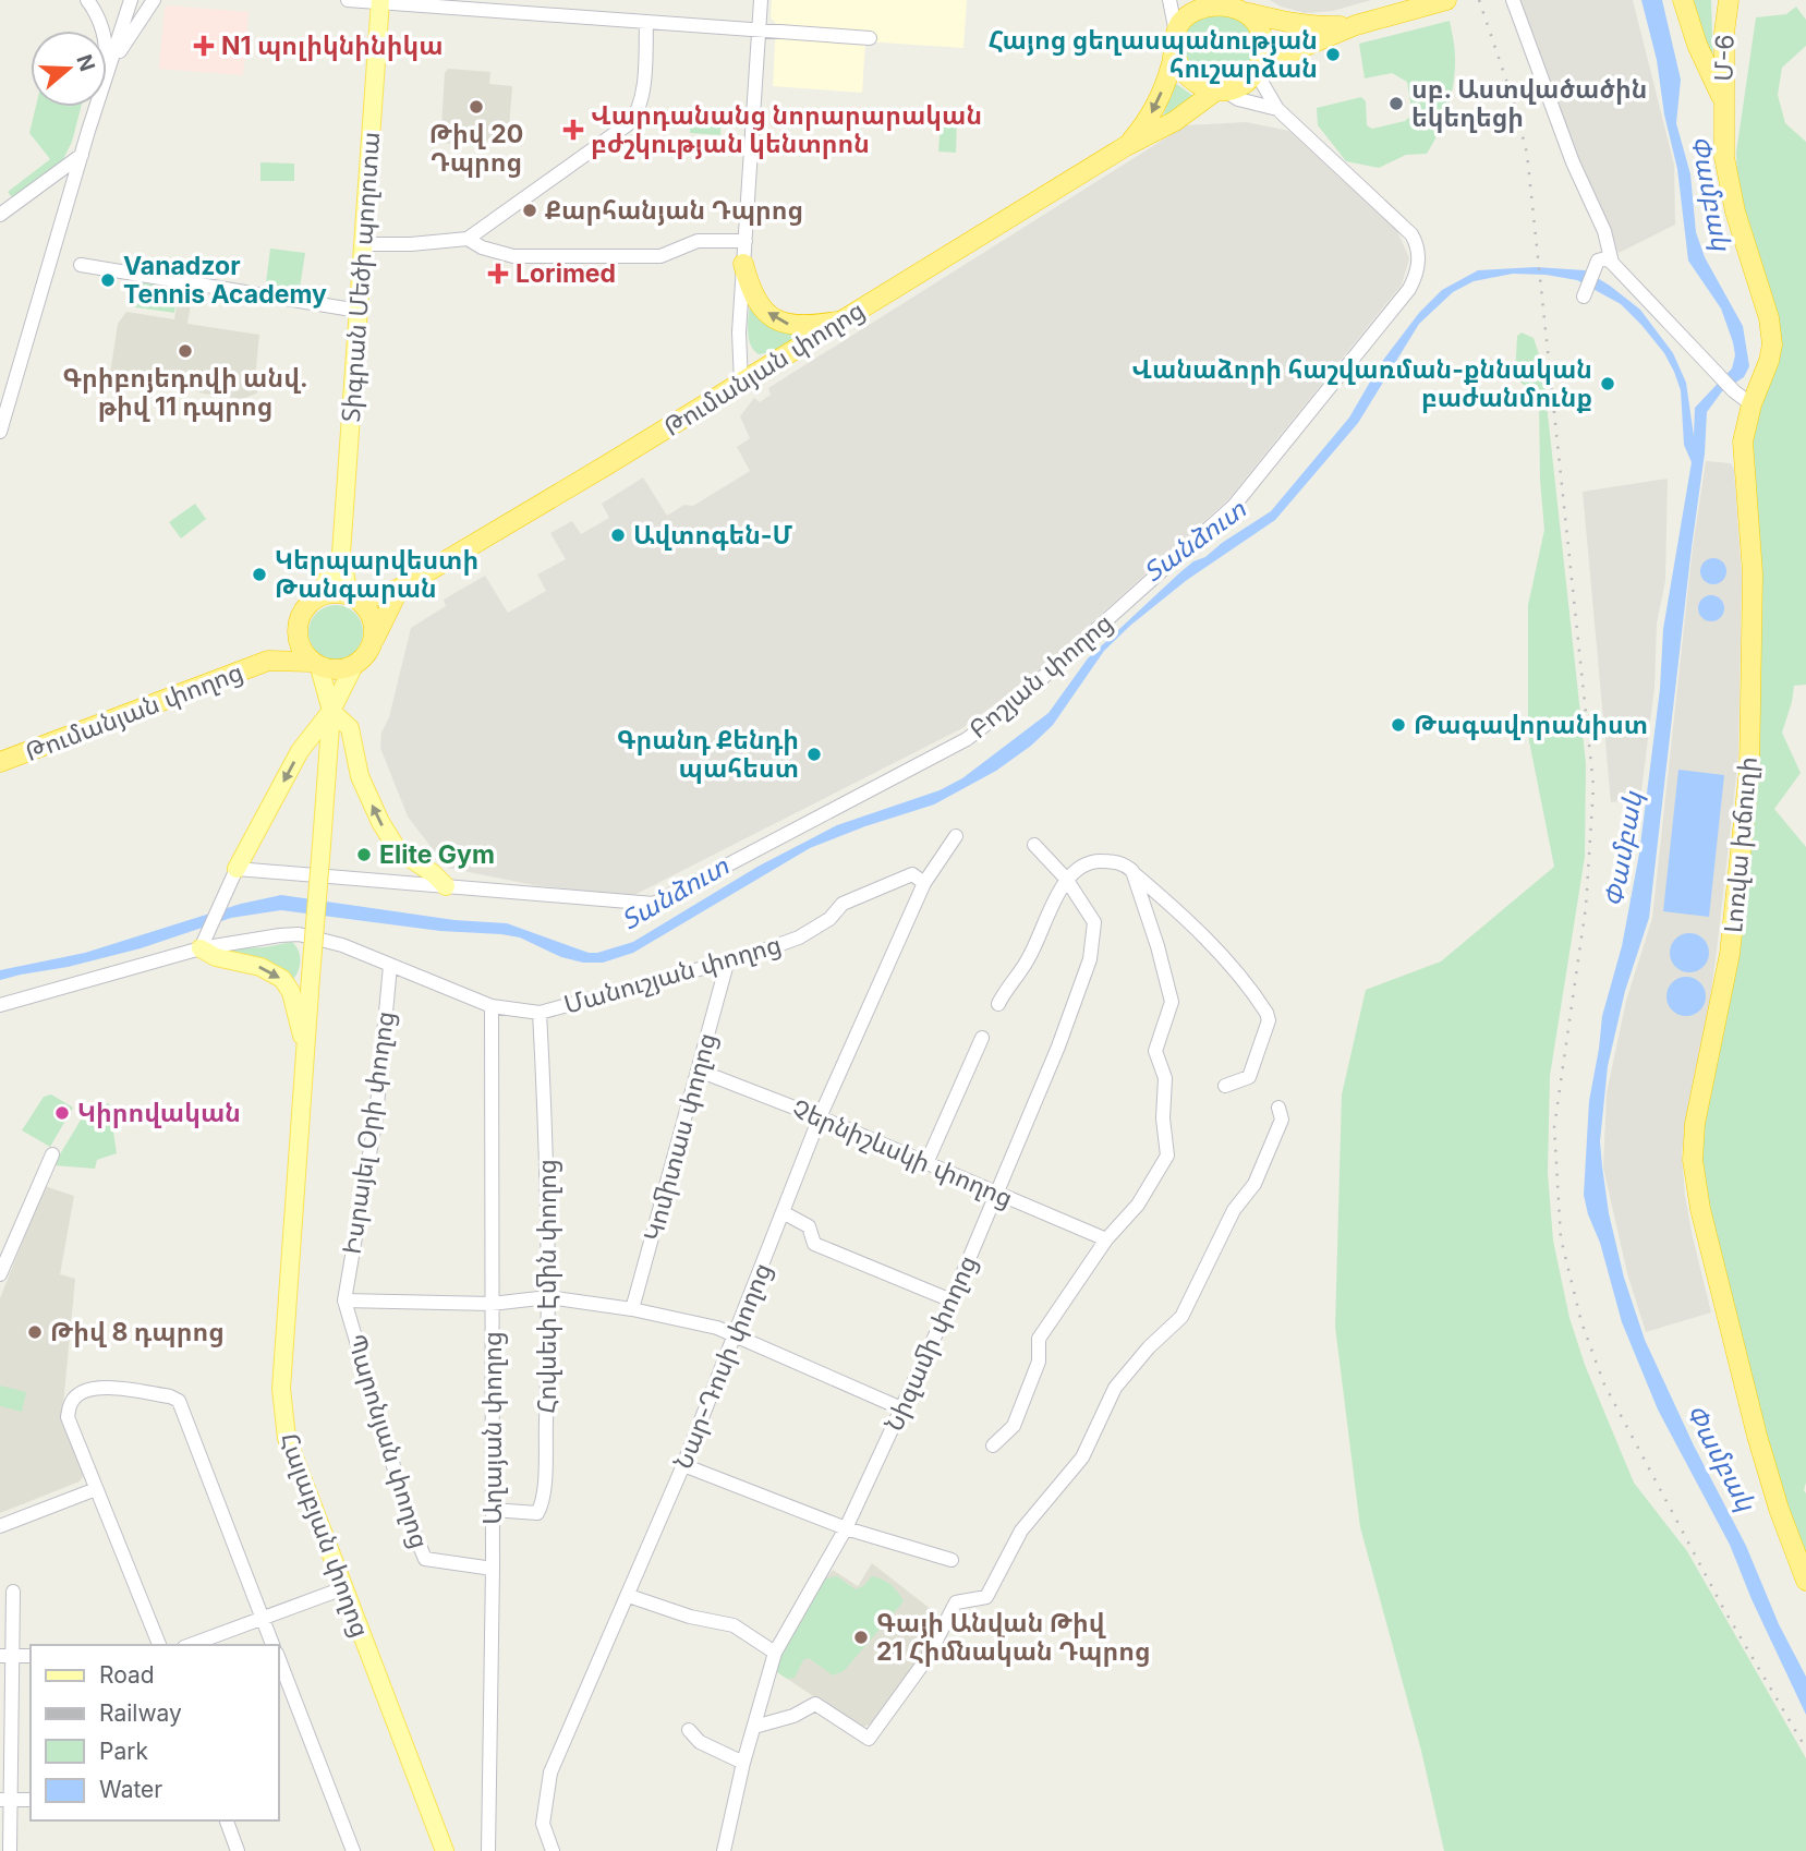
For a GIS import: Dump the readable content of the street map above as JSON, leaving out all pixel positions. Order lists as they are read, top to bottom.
{
  "streets": {
    "highway": ["Մ-6", "Թումանյան փողոց", "Լոռվա խճուղի"],
    "main road": ["Տիգրան Մեծի պողոտա", "Հալաբյան փողոց"],
    "street": [
      "Բոշյան փողոց",
      "Մանուշյան փողոց",
      "Իսրայել Օրի փողոց",
      "Կոմիտաս փողոց",
      "Չերնիշևսկի փողոց",
      "Հովսեփ Էմին փողոց",
      "Նիզամի փողոց",
      "Նար-Դոսի փողոց",
      "Աղայան փողոց",
      "Պարոնյան փողոց"
    ]
  },
  "crossings": [
    ["Մ-6", "Լոռվա խճուղի"],
    ["Տիգրան Մեծի պողոտա", "Թումանյան փողոց"],
    ["Մանուշյան փողոց", "Իսրայել Օրի փողոց"],
    ["Մանուշյան փողոց", "Կոմիտաս փողոց"],
    ["Մանուշյան փողոց", "Հովսեփ Էմին փողոց"],
    ["Մանուշյան փողոց", "Նար-Դոսի փողոց"],
    ["Մանուշյան փողոց", "Աղայան փողոց"],
    ["Իսրայել Օրի փողոց", "Պարոնյան փողոց"],
    ["Կոմիտաս փողոց", "Չերնիշևսկի փողոց"],
    ["Չերնիշևսկի փողոց", "Նիզամի փողոց"],
    ["Չերնիշևսկի փողոց", "Նար-Դոսի փողոց"],
    ["Հովսեփ Էմին փողոց", "Աղայան փողոց"],
    ["Աղայան փողոց", "Պարոնյան փողոց"]
  ],
  "water": ["Փամբակ", "Տանձուտ"],
  "places": {
    "health": ["N1 պոլիկնինիկա", "Վարդանանց նորարարական բժշկության կենտրոն", "Lorimed"],
    "other": [
      "Հայոց ցեղասպանության հուշարձան",
      "սբ. Աստվածածին եկեղեցի",
      "Թիվ 20 Դպրոց",
      "Քարհանյան Դպրոց",
      "Vanadzor Tennis Academy",
      "Գրիբոյեդովի անվ. թիվ 11 դպրոց",
      "Վանաձորի հաշվառման-քննական բաժանմունք",
      "Ավտոգեն-Մ",
      "Կերպարվեստի Թանգարան",
      "Թագավորանիստ",
      "Գրանդ Քենդի պահեստ",
      "Elite Gym",
      "Կիրովական",
      "Թիվ 8 դպրոց",
      "Գայի Անվան Թիվ 21 Հիմնական Դպրոց"
    ]
  },
  "legend": [
    "Road",
    "Railway",
    "Park",
    "Water"
  ],
  "north": "right"
}
